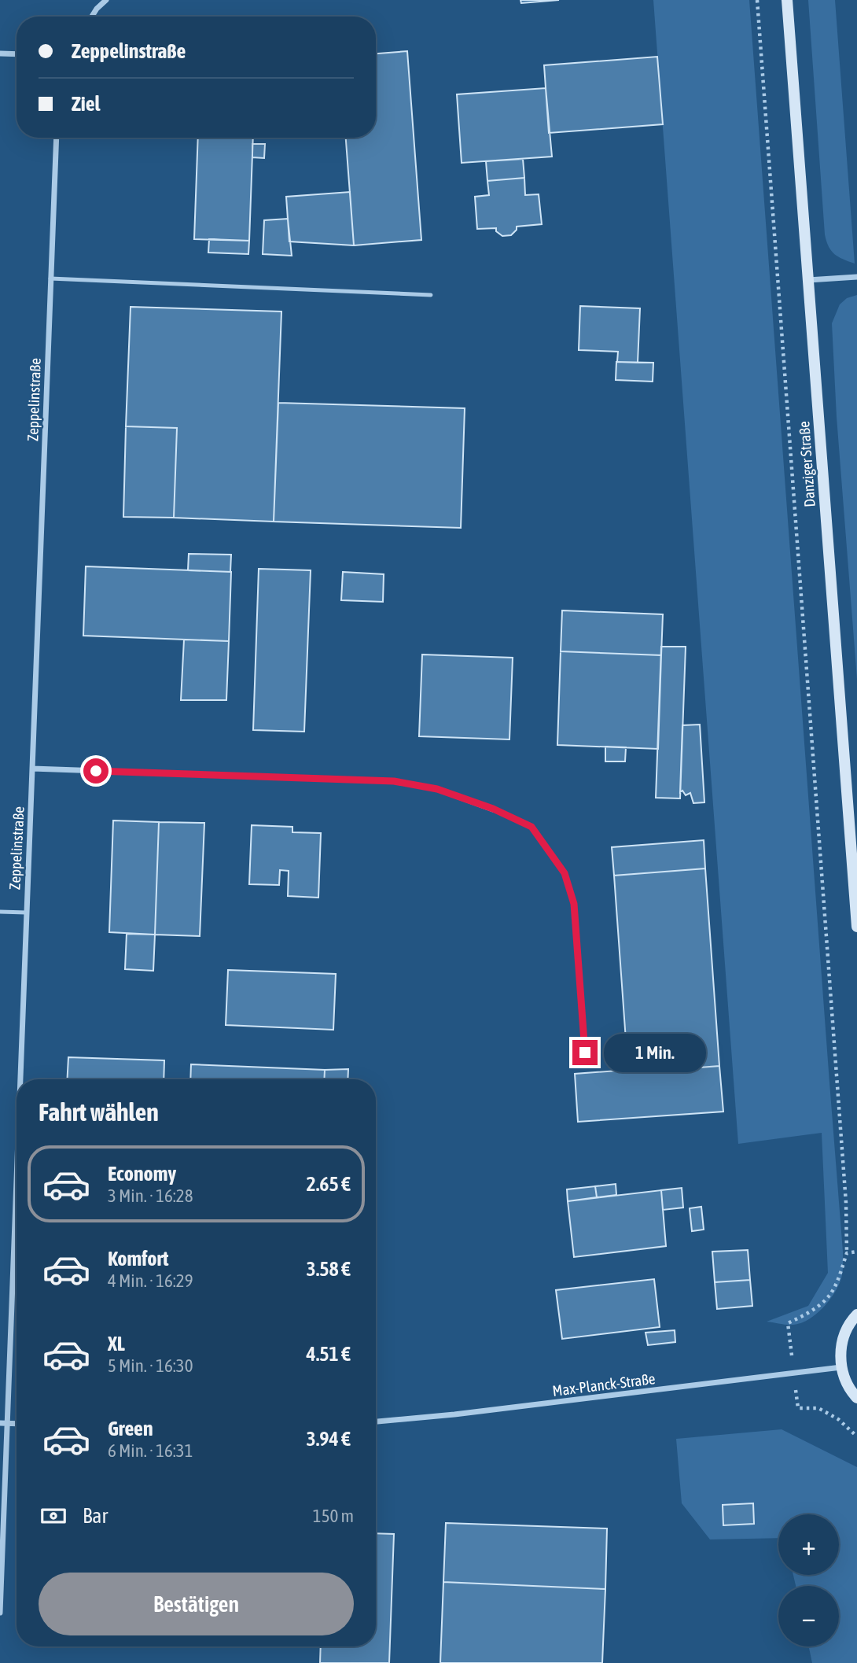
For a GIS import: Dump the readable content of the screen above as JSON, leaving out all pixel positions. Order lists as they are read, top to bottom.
{
  "streets": {
    "street": ["Zeppelinstraße", "Danziger Straße", "Max-Planck-Straße"]
  },
  "page": {
    "banner": ["Zeppelinstraße", "Ziel"],
    "bubble": "1 Min.",
    "heading": "Fahrt wählen",
    "list": [
      {
        "name": "Economy",
        "note": "3 Min. · 16:28",
        "value": "2.65 €"
      },
      {
        "name": "Komfort",
        "note": "4 Min. · 16:29",
        "value": "3.58 €"
      },
      {
        "name": "XL",
        "note": "5 Min. · 16:30",
        "value": "4.51 €"
      },
      {
        "name": "Green",
        "note": "6 Min. · 16:31",
        "value": "3.94 €"
      }
    ],
    "pay": ["Bar", "150 m"],
    "map_buttons": ["+", "−"],
    "buttons": "Bestätigen"
  }
}
